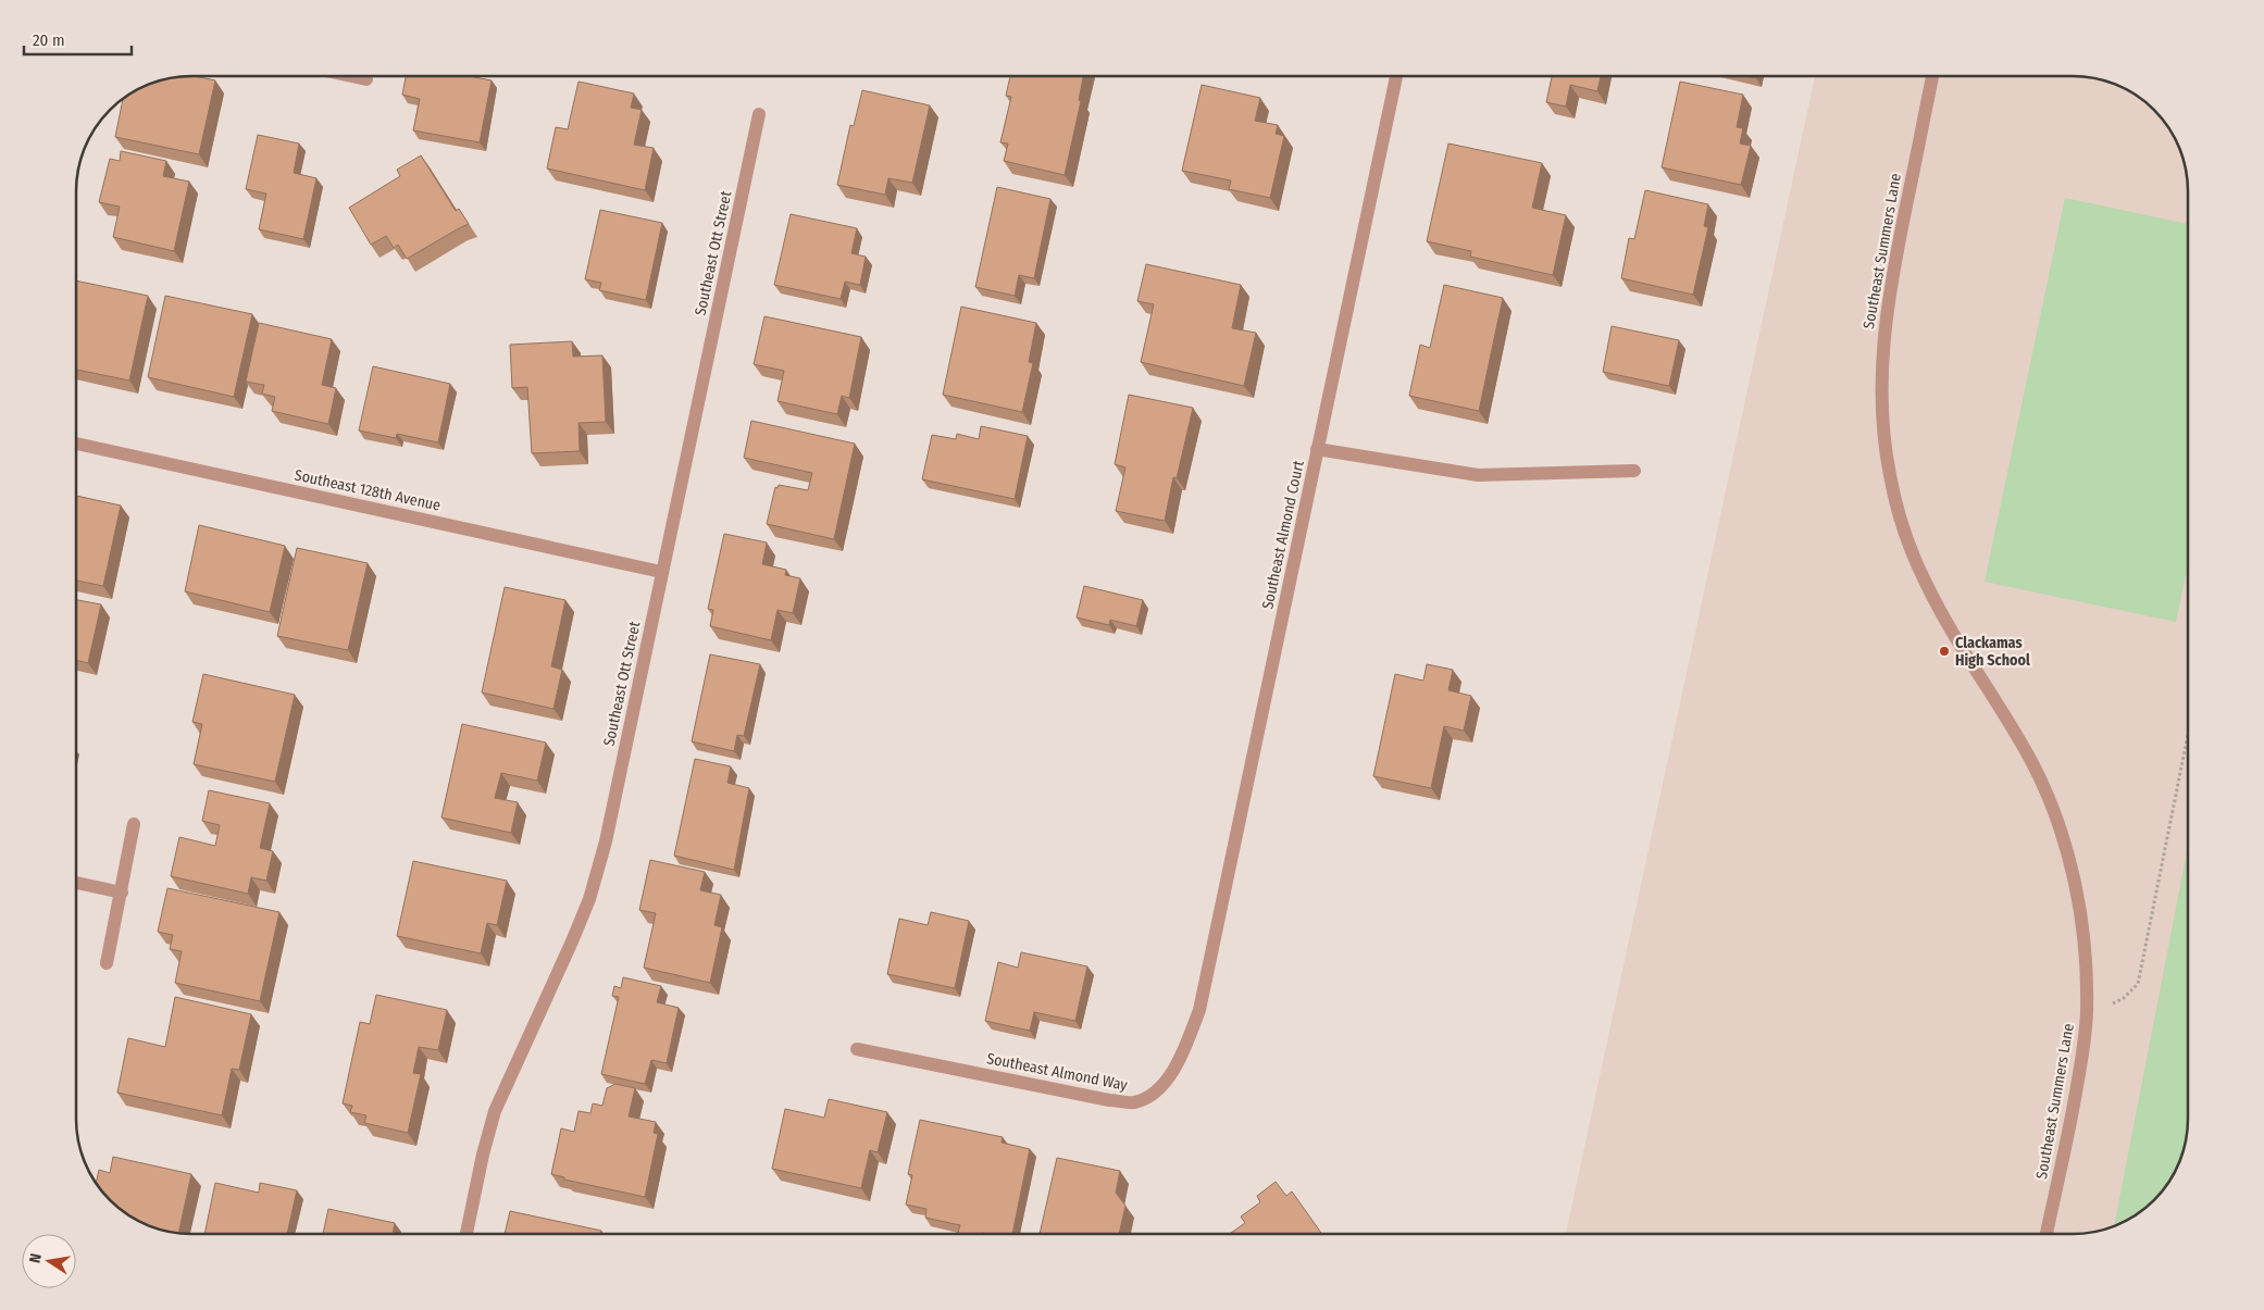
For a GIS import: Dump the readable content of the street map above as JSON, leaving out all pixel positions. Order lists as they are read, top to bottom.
{
  "streets": {
    "street": [
      "Southeast Summers Lane",
      "Southeast Ott Street",
      "Southeast 128th Avenue",
      "Southeast Almond Court",
      "Southeast Almond Way"
    ]
  },
  "crossings": [
    ["Southeast Ott Street", "Southeast 128th Avenue"],
    ["Southeast Almond Court", "Southeast Almond Way"]
  ],
  "places": ["Clackamas High School"],
  "scale_bar": "20 m",
  "north": "left"
}
